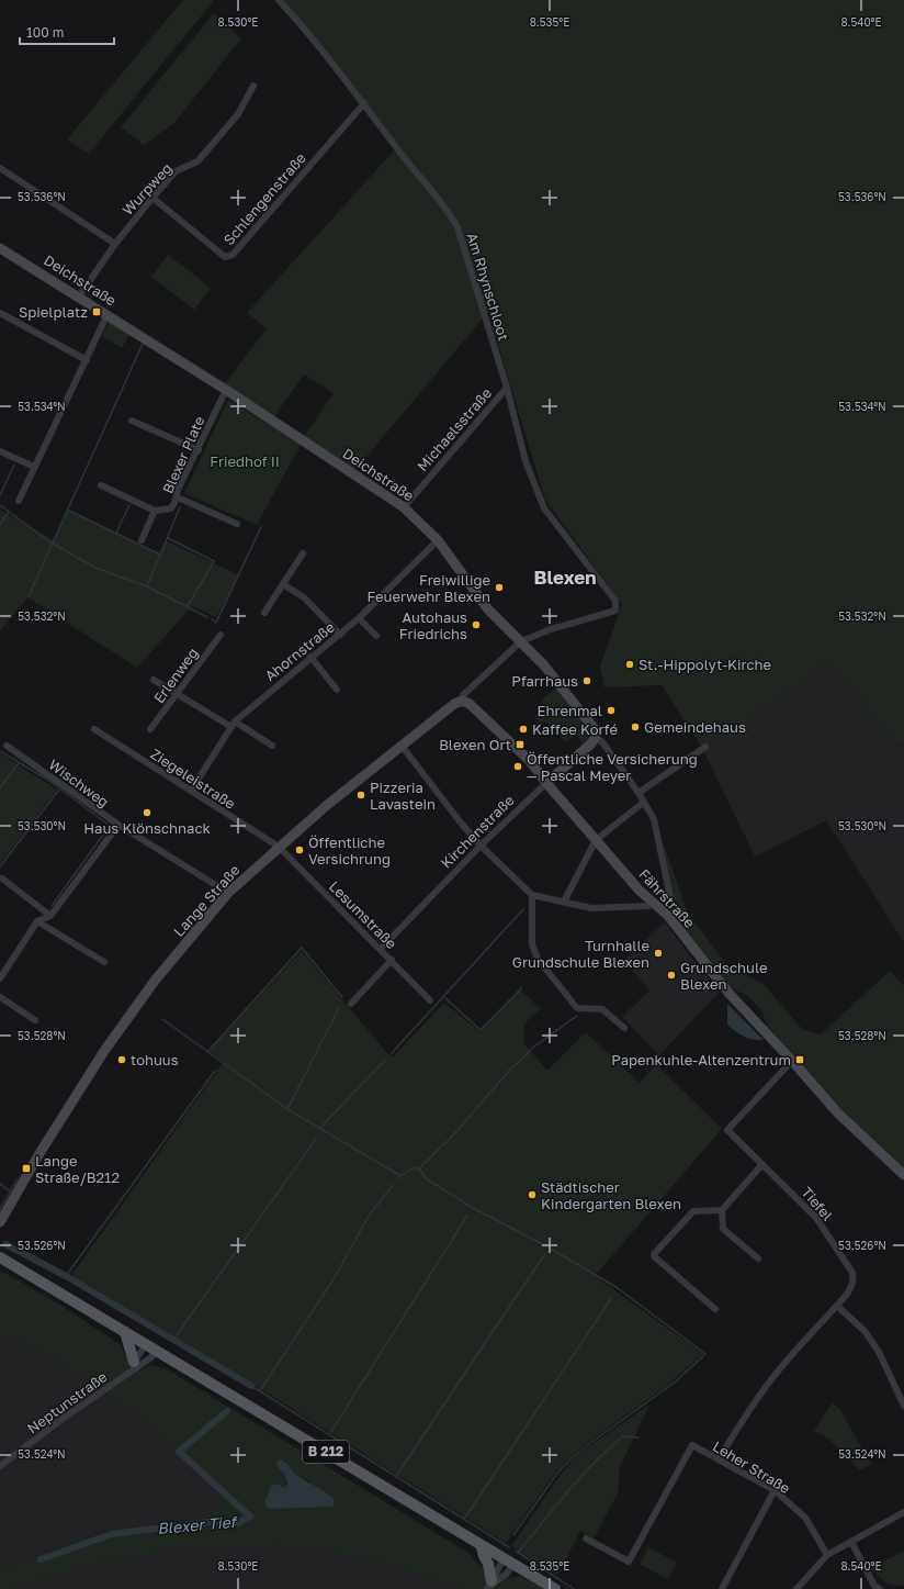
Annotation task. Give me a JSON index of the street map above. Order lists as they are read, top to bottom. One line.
{"streets":{"main road":["B 212"],"street":["Wurpweg","Schlengenstraße","Deichstraße","Am Rhynschloot","Michaelsstraße","Blexer Plate","Ahornstraße","Erlenweg","Ziegeleistraße","Wischweg","Kirchenstraße","Fährstraße","Lange Straße","Lesumstraße","Tiefel","Neptunstraße","Leher Straße"]},"crossings":[["Wurpweg","Schlengenstraße"],["Wurpweg","Deichstraße"],["Schlengenstraße","Am Rhynschloot"],["Deichstraße","Am Rhynschloot"],["Deichstraße","Michaelsstraße"],["Deichstraße","Blexer Plate"],["Deichstraße","Ahornstraße"],["Deichstraße","Kirchenstraße"],["Deichstraße","Lange Straße"],["Am Rhynschloot","Michaelsstraße"],["Am Rhynschloot","Lange Straße"],["Ahornstraße","Ziegeleistraße"],["Ziegeleistraße","Lange Straße"],["Ziegeleistraße","Lesumstraße"],["Wischweg","Lange Straße"],["Kirchenstraße","Fährstraße"],["Kirchenstraße","Lesumstraße"],["Fährstraße","Lange Straße"],["Fährstraße","Tiefel"],["Lange Straße","Lesumstraße"],["Tiefel","Leher Straße"],["Neptunstraße","B 212"]],"districts":["Blexen"],"water":["Blexer Tief"],"parks":["Friedhof II"],"places":{"transit":["Spielplatz","Blexen Ort","Papenkuhle-Altenzentrum","Lange Straße/B212"],"other":["Freiwillige Feuerwehr Blexen","Autohaus Friedrichs","St.-Hippolyt-Kirche","Pfarrhaus","Ehrenmal","Gemeindehaus","Kaffee Korfé","Öffentliche Versicherung — Pascal Meyer","Pizzeria Lavastein","Haus Klönschnack","Öffentliche Versichrung","Turnhalle Grundschule Blexen","Grundschule Blexen","tohuus","Städtischer Kindergarten Blexen"]},"scale_bar":"100 m","coordinates":["8.530°E","8.535°E","8.540°E","53.536°N","53.534°N","53.532°N","53.530°N","53.528°N","53.526°N","53.524°N"]}
